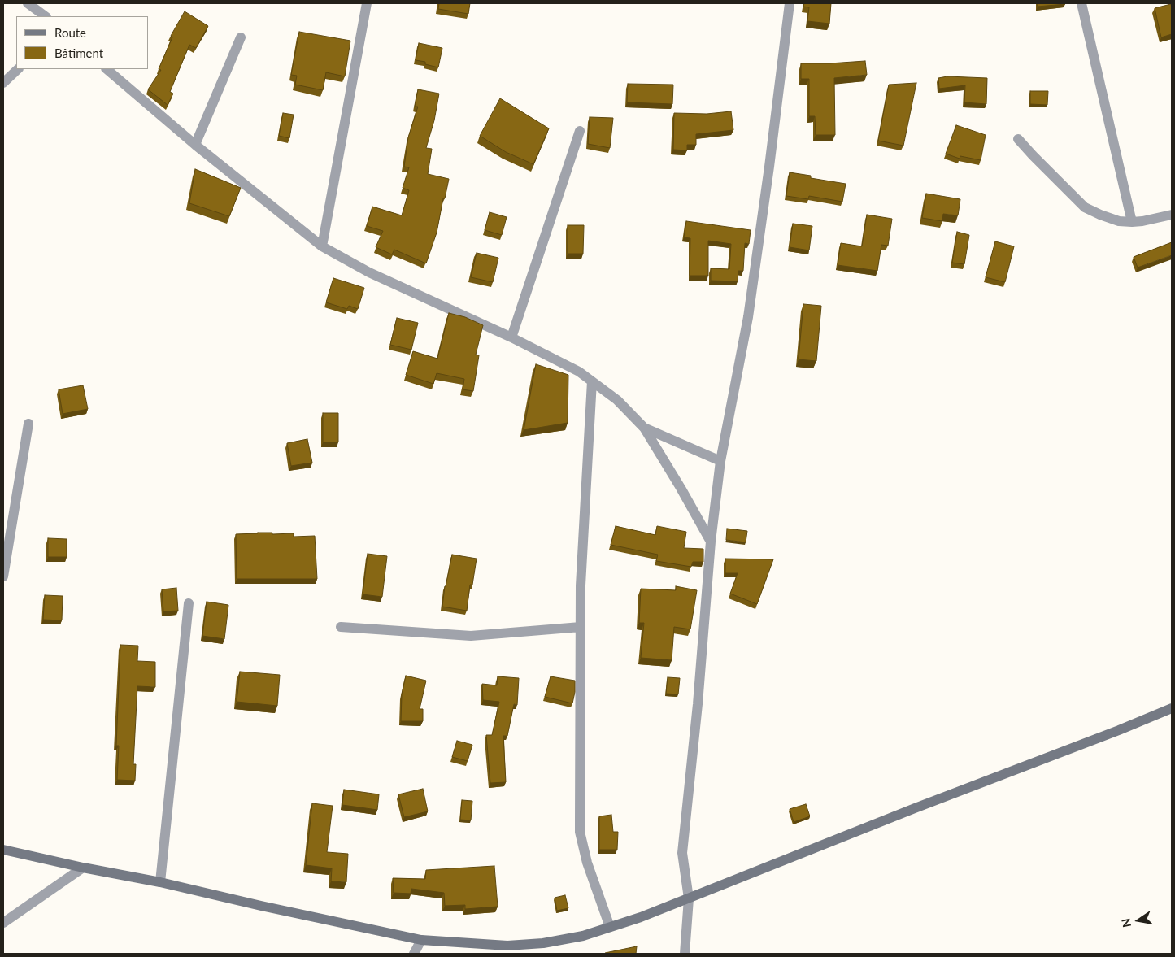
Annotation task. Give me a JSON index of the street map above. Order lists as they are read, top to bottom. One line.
{"legend":["Route","Bâtiment"],"north":"left"}
